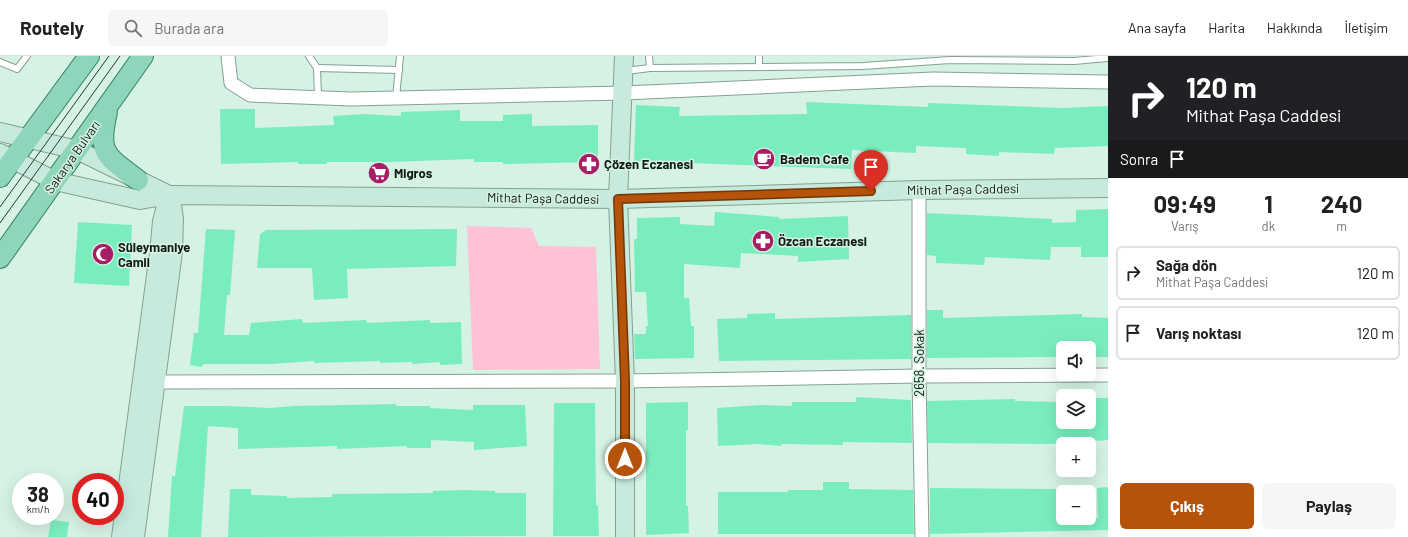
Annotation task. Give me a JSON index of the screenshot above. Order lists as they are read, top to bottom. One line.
{"streets":{"main road":["Sakarya Bulvarı"],"street":["Mithat Paşa Caddesi","2658. Sokak"]},"crossings":[["Mithat Paşa Caddesi","2658. Sokak"]],"places":{"cafe":["Badem Cafe"],"pharmacy":["Çözen Eczanesi","Özcan Eczanesi"],"supermarket":["Migros"],"mosque":["Süleymaniye Camii"]},"page":{"header":"Routely","search":"Burada ara","nav":["Ana sayfa","Harita","Hakkında","İletişim"],"turn":["120 m","Mithat Paşa Caddesi"],"then":"Sonra","eta":["09:49","Varış","1","dk","240","m"],"list":[{"name":"Sağa dön","note":"Mithat Paşa Caddesi","value":"120 m"},{"name":"Varış noktası","value":"120 m"}],"map_buttons":["+","−"],"speed":"38 km/h","limit":"40","buttons":["Çıkış","Paylaş"]}}
